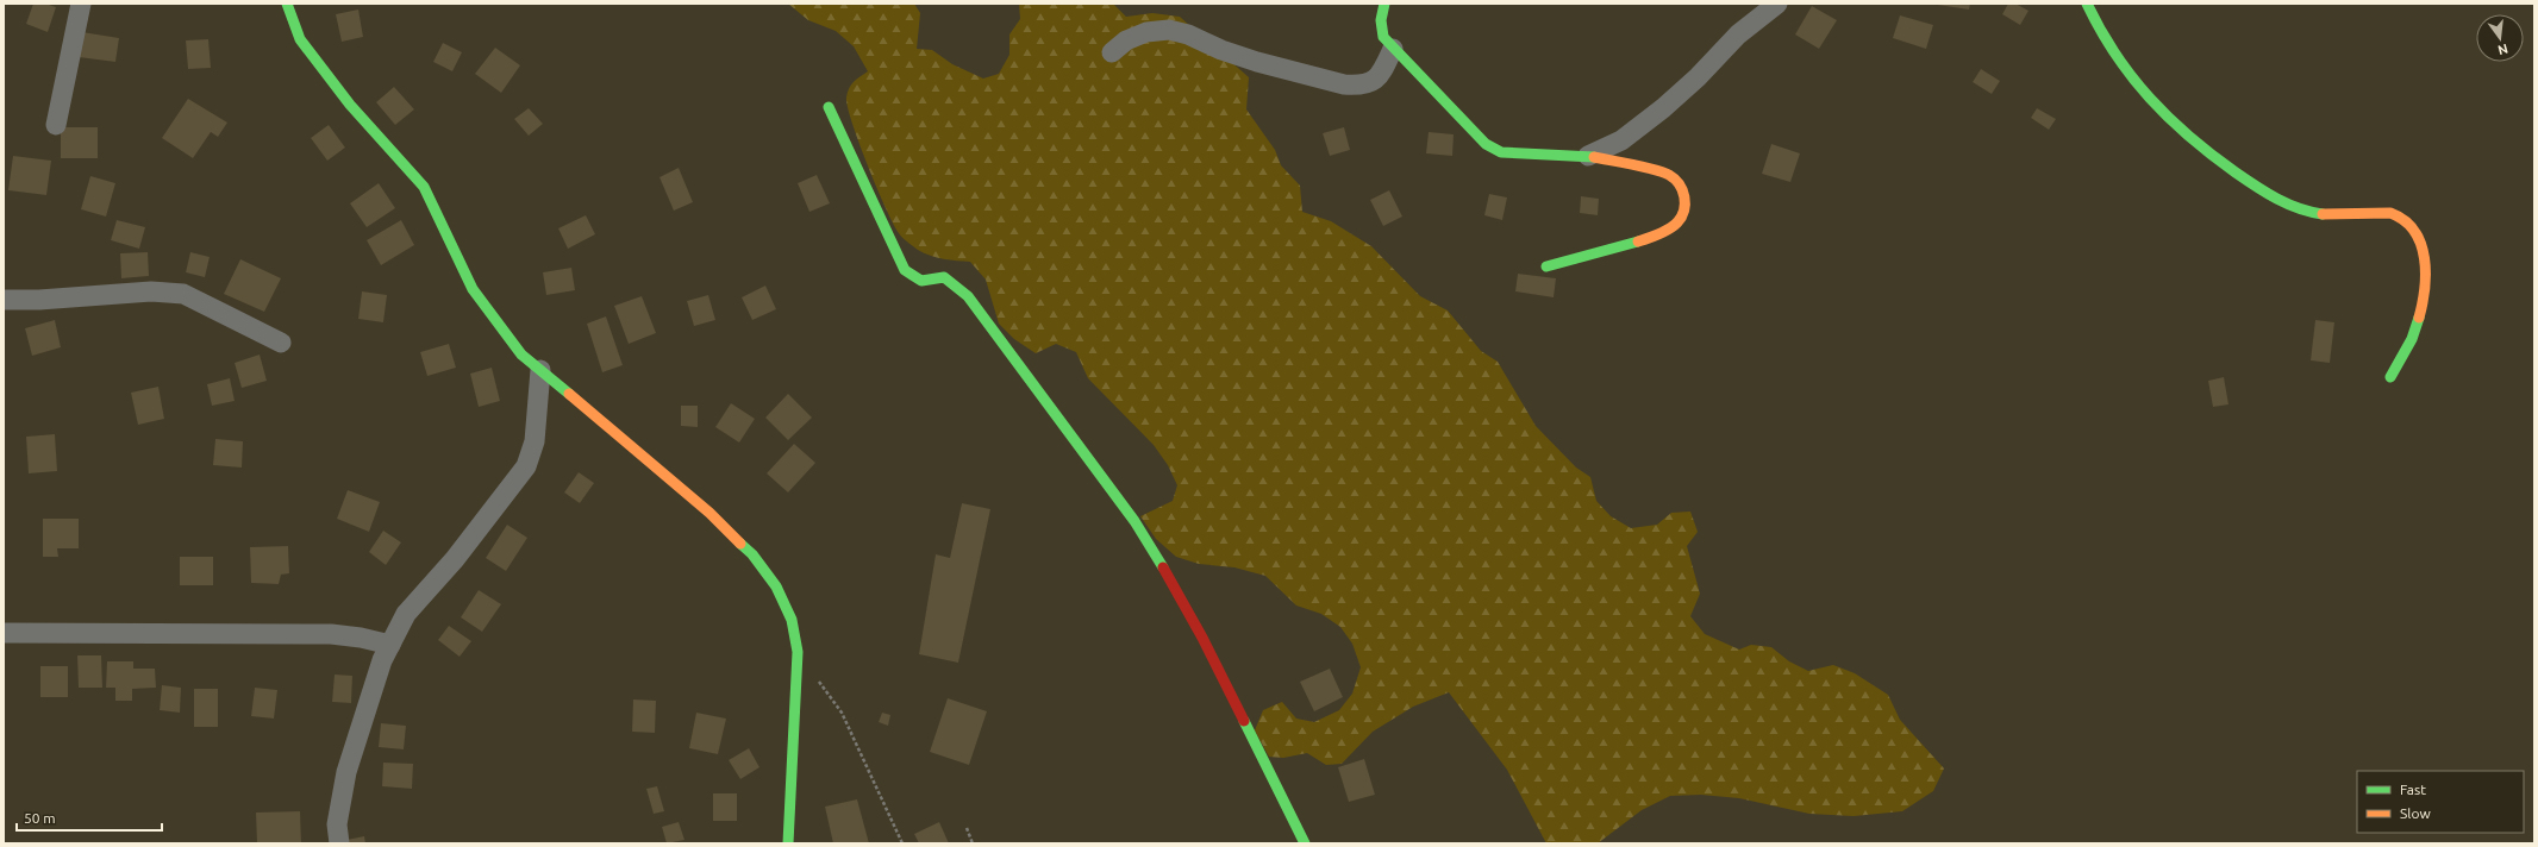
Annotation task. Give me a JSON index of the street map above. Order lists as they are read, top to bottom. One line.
{"legend":["Fast","Slow"],"scale_bar":"50 m","north":"bottom"}
